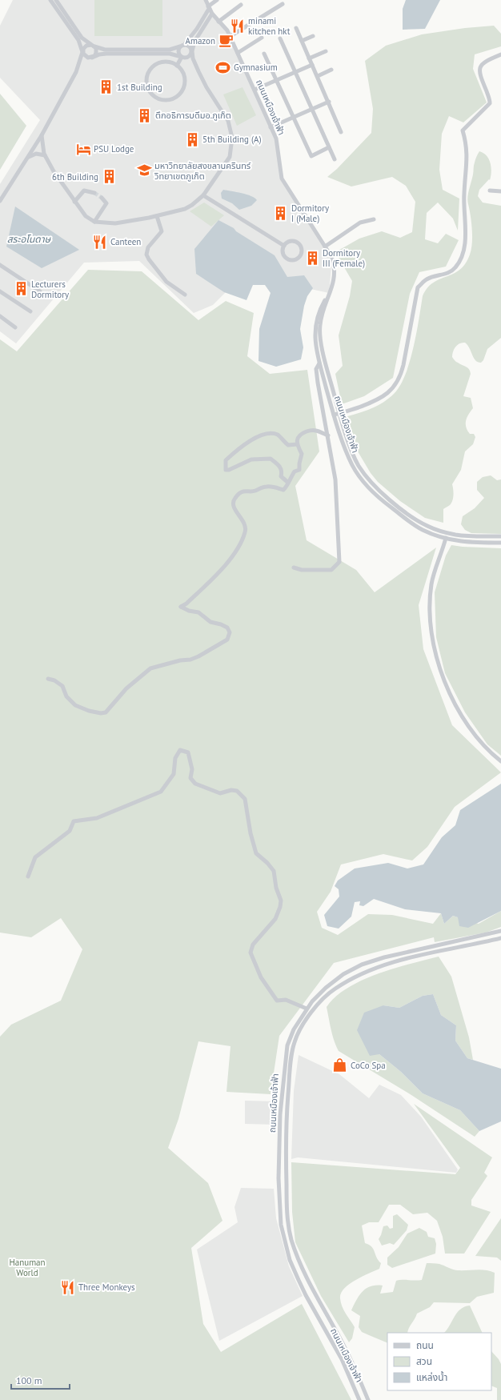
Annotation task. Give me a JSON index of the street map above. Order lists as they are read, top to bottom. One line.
{"streets":{"street":["ถนนเหมืองเจ้าฟ้า"]},"water":["สระอโนดาษ"],"parks":["Hanuman World"],"places":{"restaurant":["minami kitchen hkt","Canteen","Three Monkeys"],"cafe":["Amazon"],"sports":["Gymnasium"],"building":["1st Building","ตึกอธิการบดีมอ.ภูเก็ต","5th Building (A)","6th Building","Dormitory I (Male)","Dormitory III (Female)","Lecturers Dormitory"],"hotel":["PSU Lodge"],"school or university":["มหาวิทยาลัยสงขลานครินทร์ วิทยาเขตภูเก็ต"],"shop":["CoCo Spa"]},"legend":["ถนน","สวน","แหล่งน้ำ"],"scale_bar":"100 m"}
